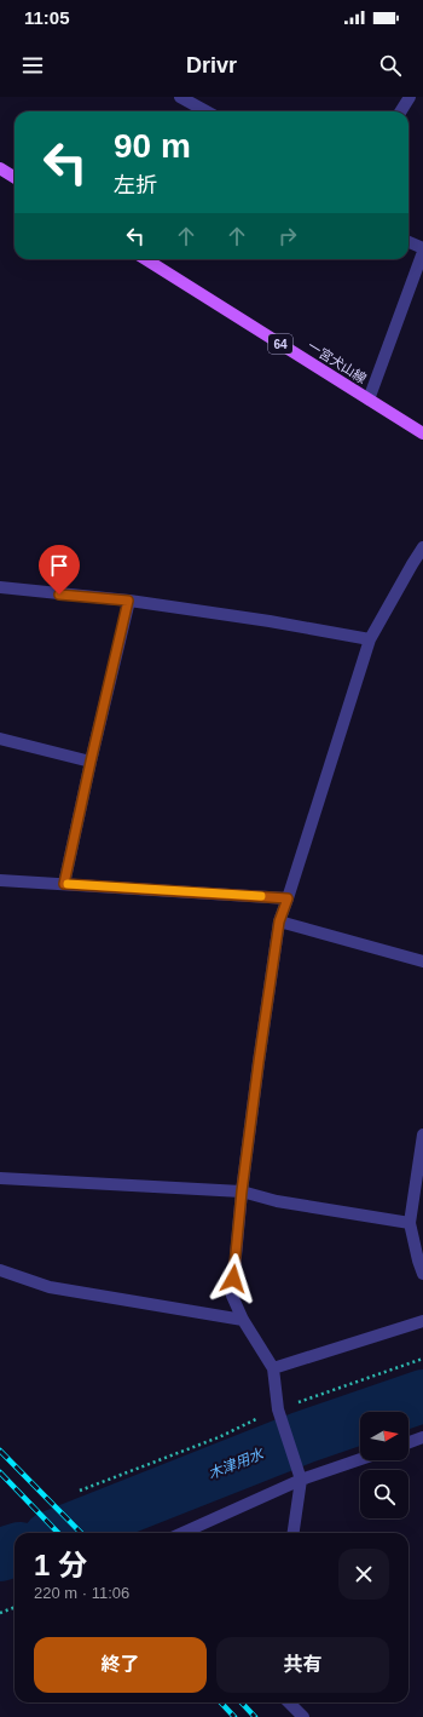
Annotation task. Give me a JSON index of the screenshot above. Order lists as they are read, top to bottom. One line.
{"streets":{"main road":["64","一宮犬山線"]},"water":["木津用水"],"north":"right","page":{"status":"11:05","header":"Drivr","turn":["90 m","左折"],"heading":["1 分","220 m · 11:06"],"buttons":["終了","共有"]}}
